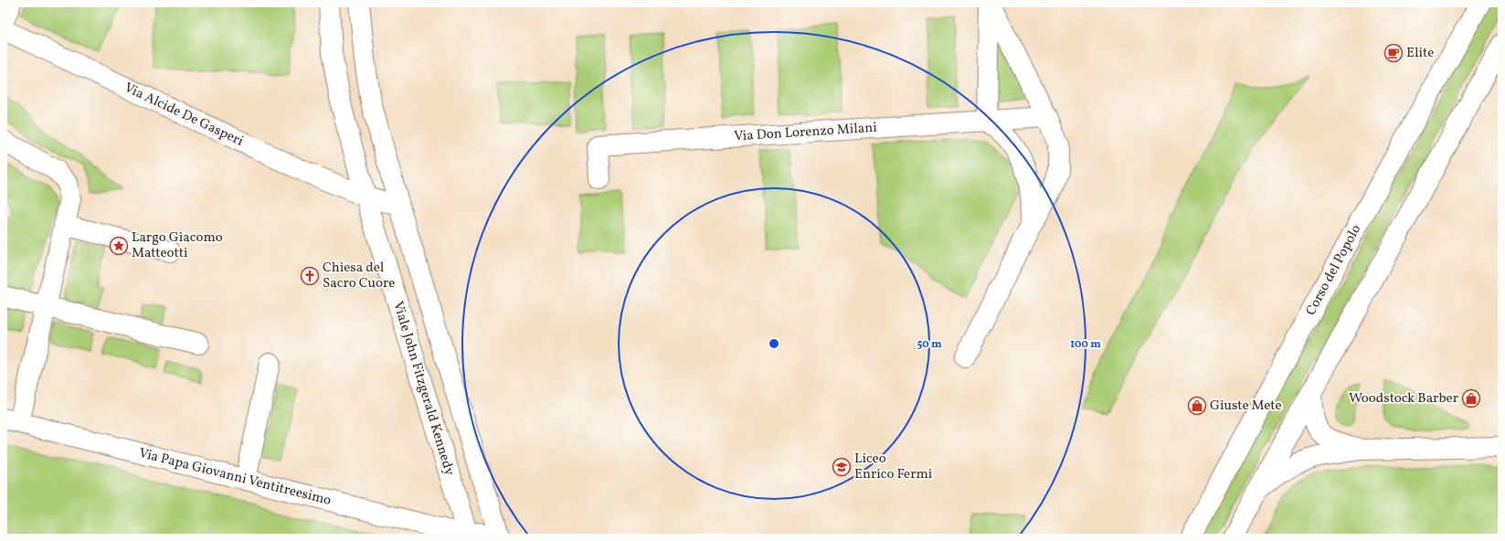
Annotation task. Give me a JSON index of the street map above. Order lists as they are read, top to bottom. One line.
{"streets":{"street":["Via Alcide De Gasperi","Via Don Lorenzo Milani","Corso del Popolo","Viale John Fitzgerald Kennedy","Via Papa Giovanni Ventitreesimo"]},"crossings":[["Via Alcide De Gasperi","Viale John Fitzgerald Kennedy"],["Viale John Fitzgerald Kennedy","Via Papa Giovanni Ventitreesimo"]],"places":{"cafe":["Elite"],"place":["Largo Giacomo Matteotti"],"church":["Chiesa del Sacro Cuore"],"shop":["Woodstock Barber","Giuste Mete"],"school or university":["Liceo Enrico Fermi"]},"rings":["50 m","100 m"]}
